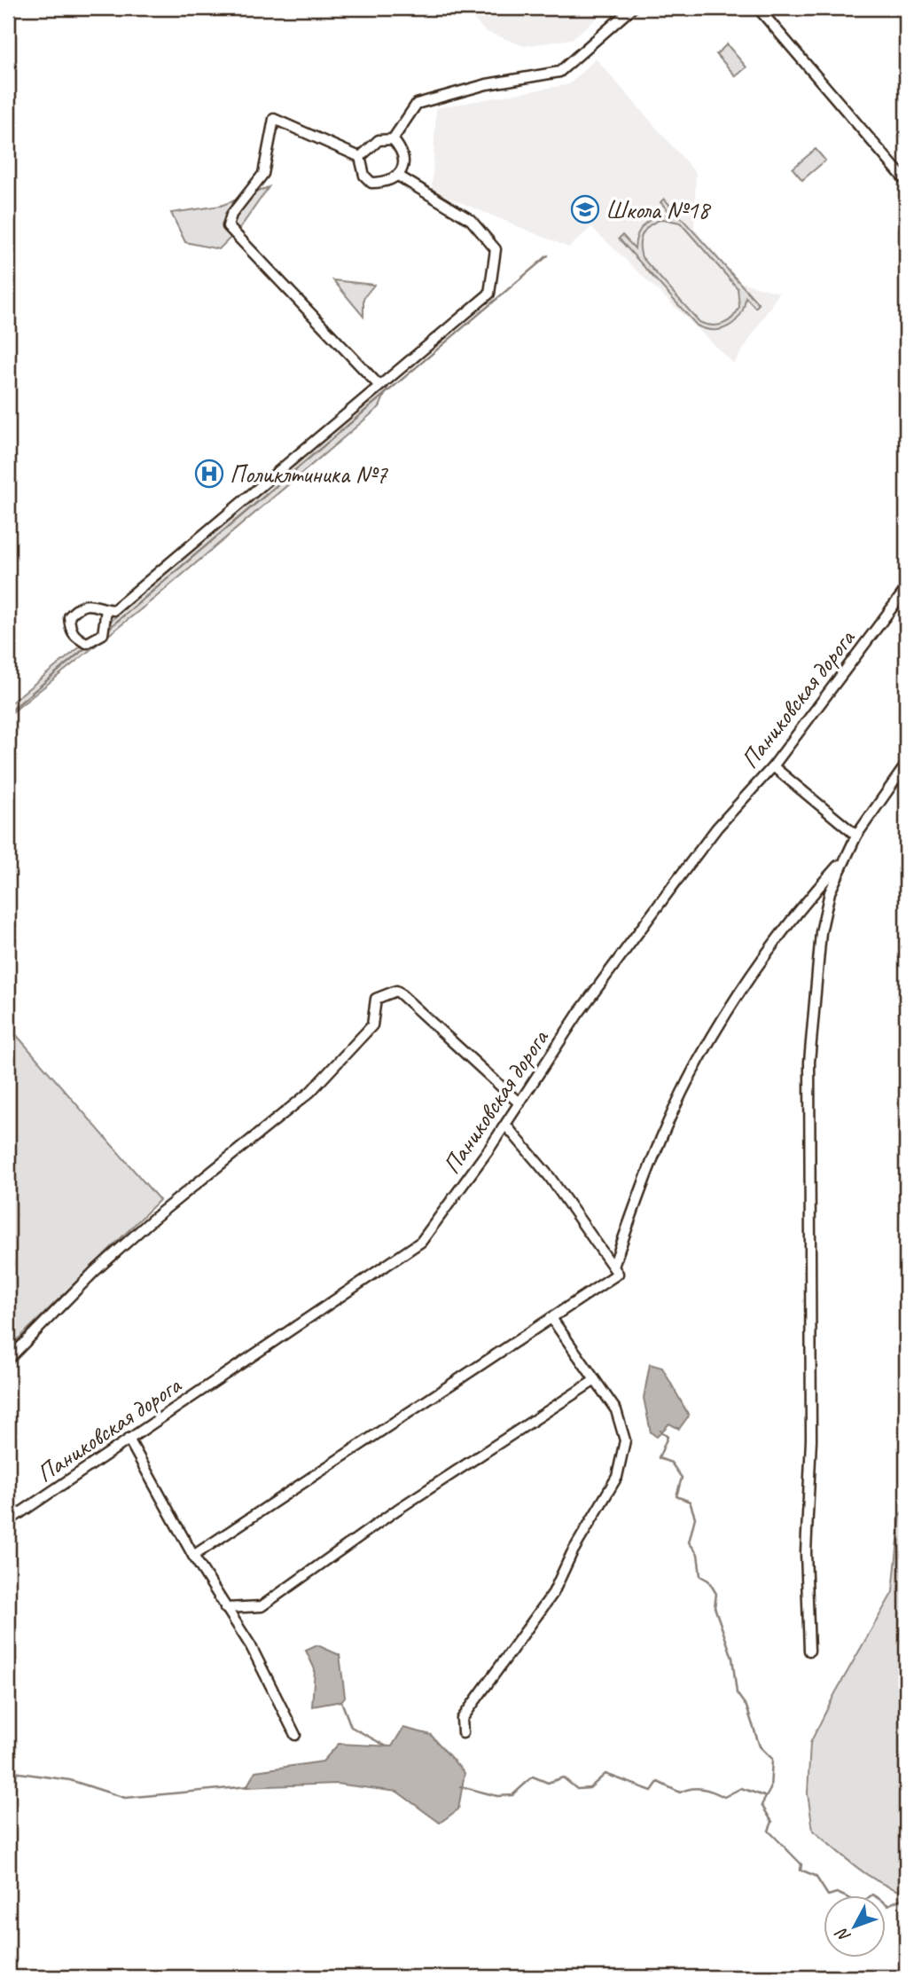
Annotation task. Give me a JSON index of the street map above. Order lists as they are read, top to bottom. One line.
{"streets":{"street":["Паниковская дорога"]},"places":{"school or university":["Школа №18"],"hospital":["Поликлтиника №7"]},"north":"bottom left"}
